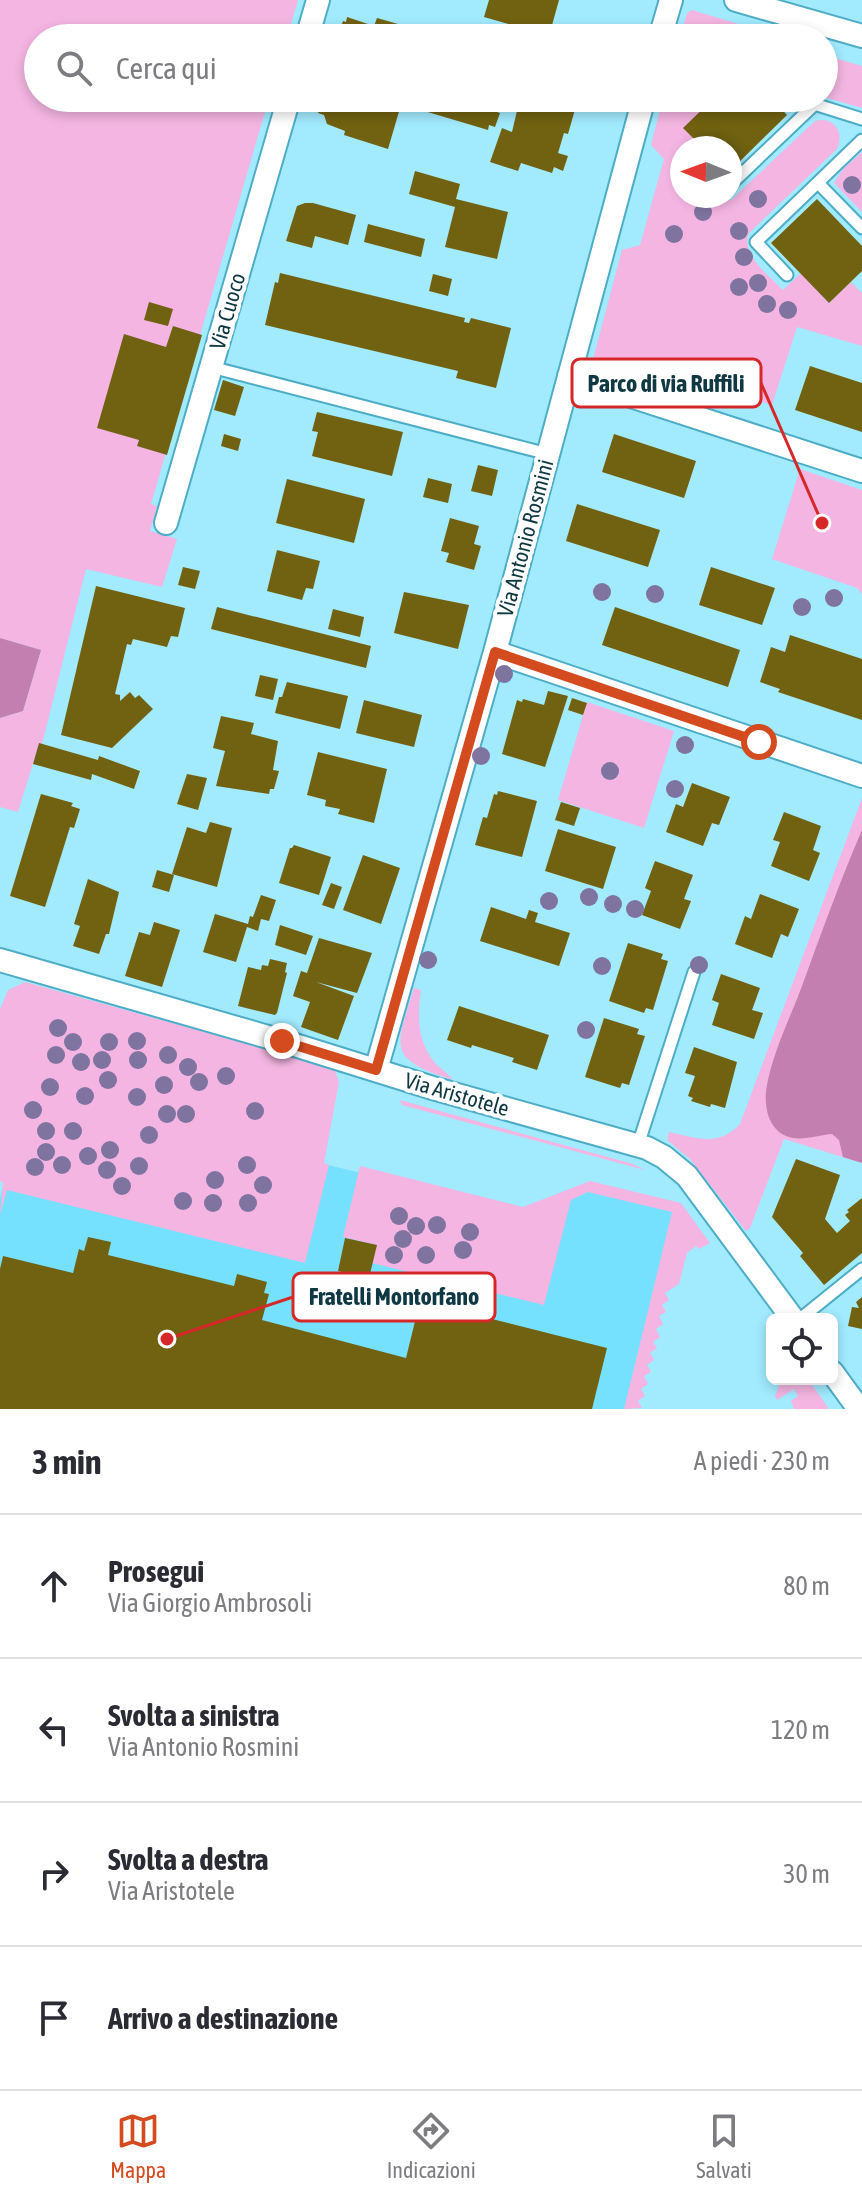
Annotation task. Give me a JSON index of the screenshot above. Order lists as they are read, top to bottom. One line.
{"streets":{"street":["Via Cuoco","Via Antonio Rosmini","Via Aristotele"]},"crossings":[["Via Antonio Rosmini","Via Aristotele"]],"places":["Parco di via Ruffili","Fratelli Montorfano"],"north":"left","page":{"search":"Cerca qui","heading":["3 min","A piedi · 230 m"],"list":[["Prosegui","Via Giorgio Ambrosoli","80 m"],["Svolta a sinistra","Via Antonio Rosmini","120 m"],["Svolta a destra","Via Aristotele","30 m"],"Arrivo a destinazione"],"nav":["Mappa","Indicazioni","Salvati"]}}
